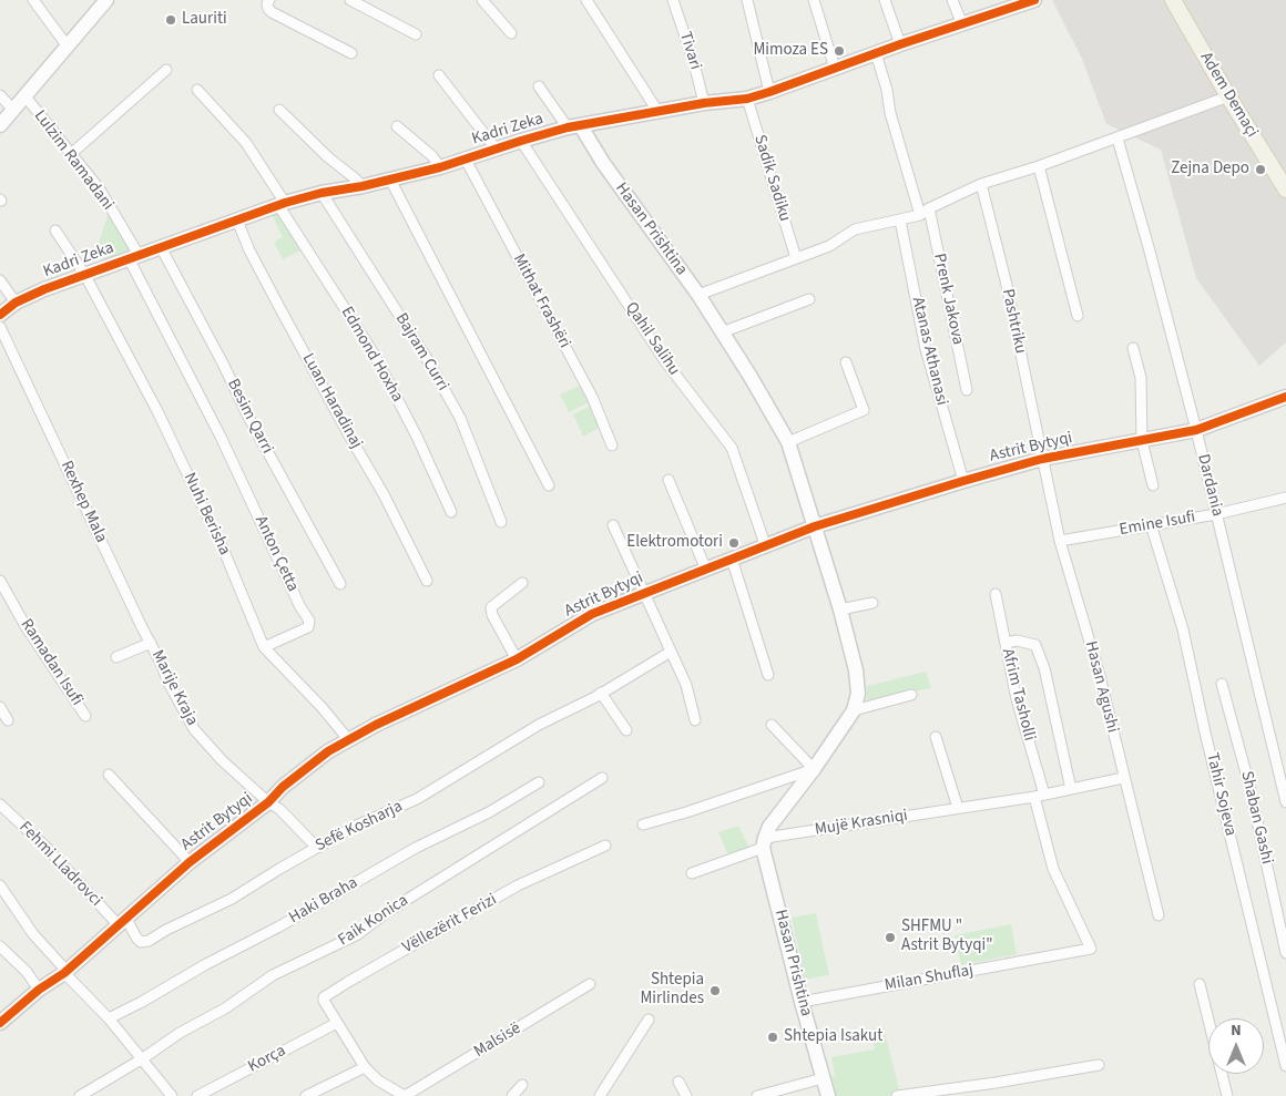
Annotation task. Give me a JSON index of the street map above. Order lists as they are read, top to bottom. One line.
{"streets":{"main road":["Adem Demaçi"],"street":["Tivari","Kadri Zeka","Lulzim Ramadani","Sadik Sadiku","Hasan Prishtina","Prenk Jakova","Mithat Frashëri","Pashtriku","Qahil Salihu","Atanas Athanasi","Bajram Curri","Edmond Hoxha","Luan Haradinaj","Besim Qarri","Astrit Bytyqi","Dardania","Rexhep Mala","Nuhi Berisha","Emine Isufi","Anton Çetta","Ramadan Isufi","Hasan Agushi","Marije Kraja","Afrim Tasholli","Tahir Sojeva","Shaban Gashi","Mujë Krasniqi","Sefë Kosharja","Fehmi Lladrovci","Haki Braha","Faik Konica","Vëllezërit Ferizi","Milan Shuflaj","Malsisë","Korça"]},"crossings":[["Tivari","Kadri Zeka"],["Kadri Zeka","Lulzim Ramadani"],["Kadri Zeka","Sadik Sadiku"],["Kadri Zeka","Hasan Prishtina"],["Kadri Zeka","Mithat Frashëri"],["Kadri Zeka","Qahil Salihu"],["Kadri Zeka","Bajram Curri"],["Kadri Zeka","Edmond Hoxha"],["Kadri Zeka","Luan Haradinaj"],["Kadri Zeka","Besim Qarri"],["Kadri Zeka","Nuhi Berisha"],["Lulzim Ramadani","Anton Çetta"],["Hasan Prishtina","Astrit Bytyqi"],["Hasan Prishtina","Mujë Krasniqi"],["Hasan Prishtina","Milan Shuflaj"],["Pashtriku","Astrit Bytyqi"],["Pashtriku","Hasan Agushi"],["Qahil Salihu","Astrit Bytyqi"],["Atanas Athanasi","Astrit Bytyqi"],["Astrit Bytyqi","Dardania"],["Astrit Bytyqi","Nuhi Berisha"],["Astrit Bytyqi","Hasan Agushi"],["Astrit Bytyqi","Marije Kraja"],["Astrit Bytyqi","Sefë Kosharja"],["Astrit Bytyqi","Fehmi Lladrovci"],["Dardania","Emine Isufi"],["Rexhep Mala","Marije Kraja"],["Nuhi Berisha","Anton Çetta"],["Emine Isufi","Hasan Agushi"],["Emine Isufi","Tahir Sojeva"],["Hasan Agushi","Mujë Krasniqi"],["Marije Kraja","Sefë Kosharja"],["Afrim Tasholli","Mujë Krasniqi"],["Mujë Krasniqi","Milan Shuflaj"],["Sefë Kosharja","Fehmi Lladrovci"],["Vëllezërit Ferizi","Korça"]],"places":["Lauriti","Mimoza ES","Zejna Depo","Elektromotori","SHFMU \" Astrit Bytyqi\"","Shtepia Mirlindes","Shtepia Isakut"],"north":"top"}
